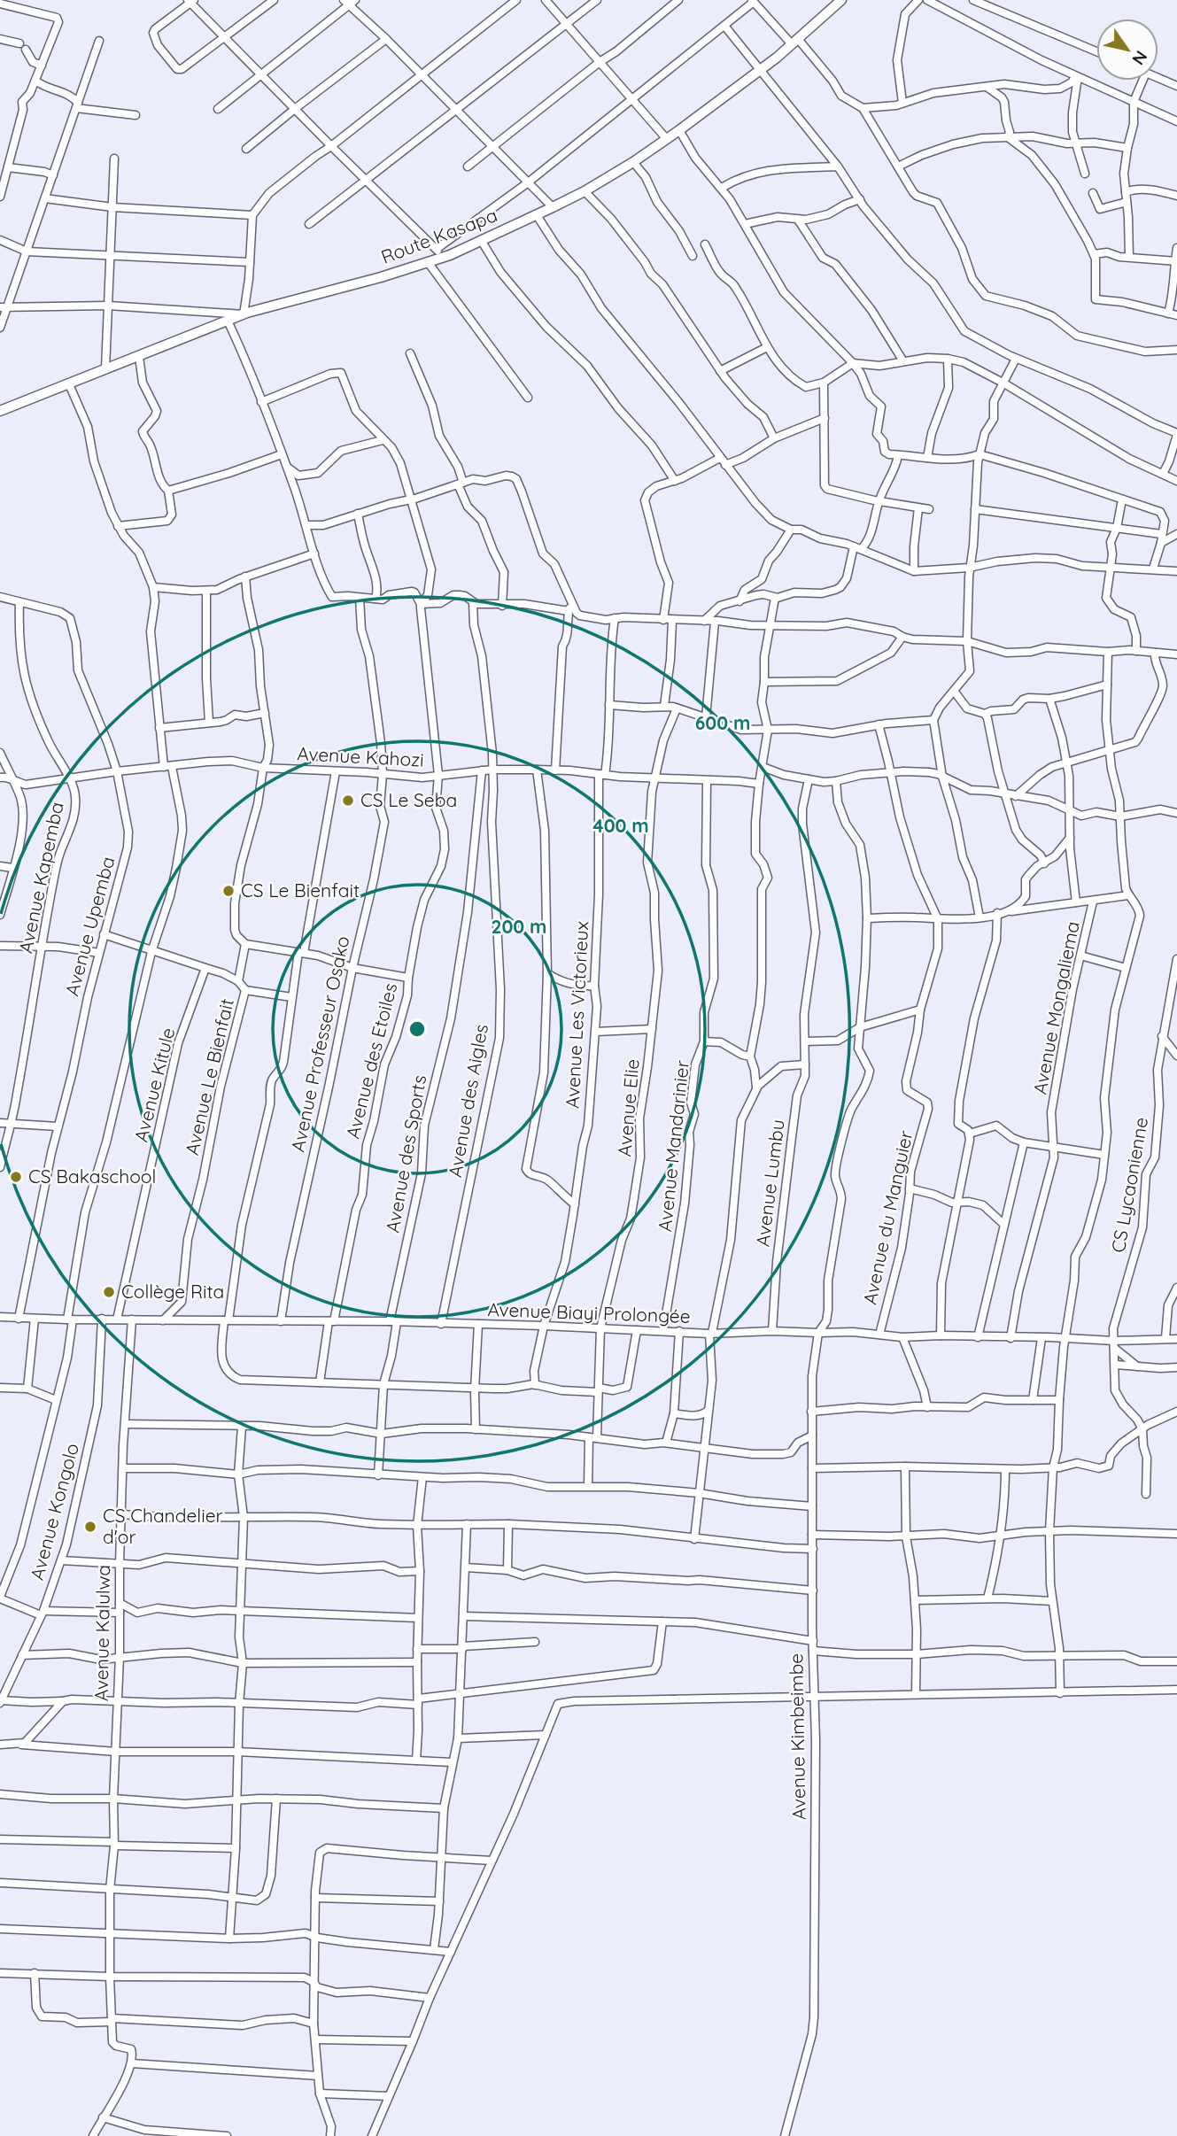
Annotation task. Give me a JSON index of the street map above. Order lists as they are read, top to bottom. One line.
{"streets":{"main road":["Route Kasapa"],"street":["Avenue Kahozi","Avenue Kapemba","Avenue Upemba","Avenue Mongaliema","Avenue Les Victorieux","Avenue Professeur Osako","Avenue des Etoiles","Avenue Le Bienfait","Avenue Kitule","Avenue des Aigles","Avenue Elie","Avenue Mandarinier","Avenue des Sports","Avenue Lumbu","CS Lycaonienne","Avenue du Manguier","Avenue Biayi Prolongée","Avenue Kongolo","Avenue Kalulwa","Avenue Kimbeimbe"]},"crossings":[["Avenue Kahozi","Avenue Kapemba"],["Avenue Kahozi","Avenue Upemba"],["Avenue Kahozi","Avenue Les Victorieux"],["Avenue Kahozi","Avenue Professeur Osako"],["Avenue Kahozi","Avenue des Etoiles"],["Avenue Kahozi","Avenue des Aigles"],["Avenue Kahozi","Avenue Elie"],["Avenue Kahozi","Avenue Mandarinier"],["Avenue Kahozi","Avenue des Sports"],["Avenue Kapemba","Avenue Upemba"],["Avenue Upemba","Avenue Biayi Prolongée"],["Avenue Mongaliema","Avenue Biayi Prolongée"],["Avenue Les Victorieux","Avenue Biayi Prolongée"],["Avenue Professeur Osako","Avenue Biayi Prolongée"],["Avenue des Etoiles","Avenue Biayi Prolongée"],["Avenue Le Bienfait","Avenue Biayi Prolongée"],["Avenue Kitule","Avenue Biayi Prolongée"],["Avenue des Aigles","Avenue Biayi Prolongée"],["Avenue Elie","Avenue Biayi Prolongée"],["Avenue Mandarinier","Avenue Biayi Prolongée"],["Avenue des Sports","Avenue Biayi Prolongée"],["Avenue Lumbu","Avenue Biayi Prolongée"],["CS Lycaonienne","Avenue Biayi Prolongée"],["Avenue du Manguier","Avenue Biayi Prolongée"],["Avenue Biayi Prolongée","Avenue Kongolo"],["Avenue Biayi Prolongée","Avenue Kalulwa"],["Avenue Biayi Prolongée","Avenue Kimbeimbe"]],"places":["CS Le Seba","CS Le Bienfait","CS Bakaschool","Collège Rita","CS Chandelier d'or"],"north":"bottom right","rings":["600 m","400 m","200 m"]}
